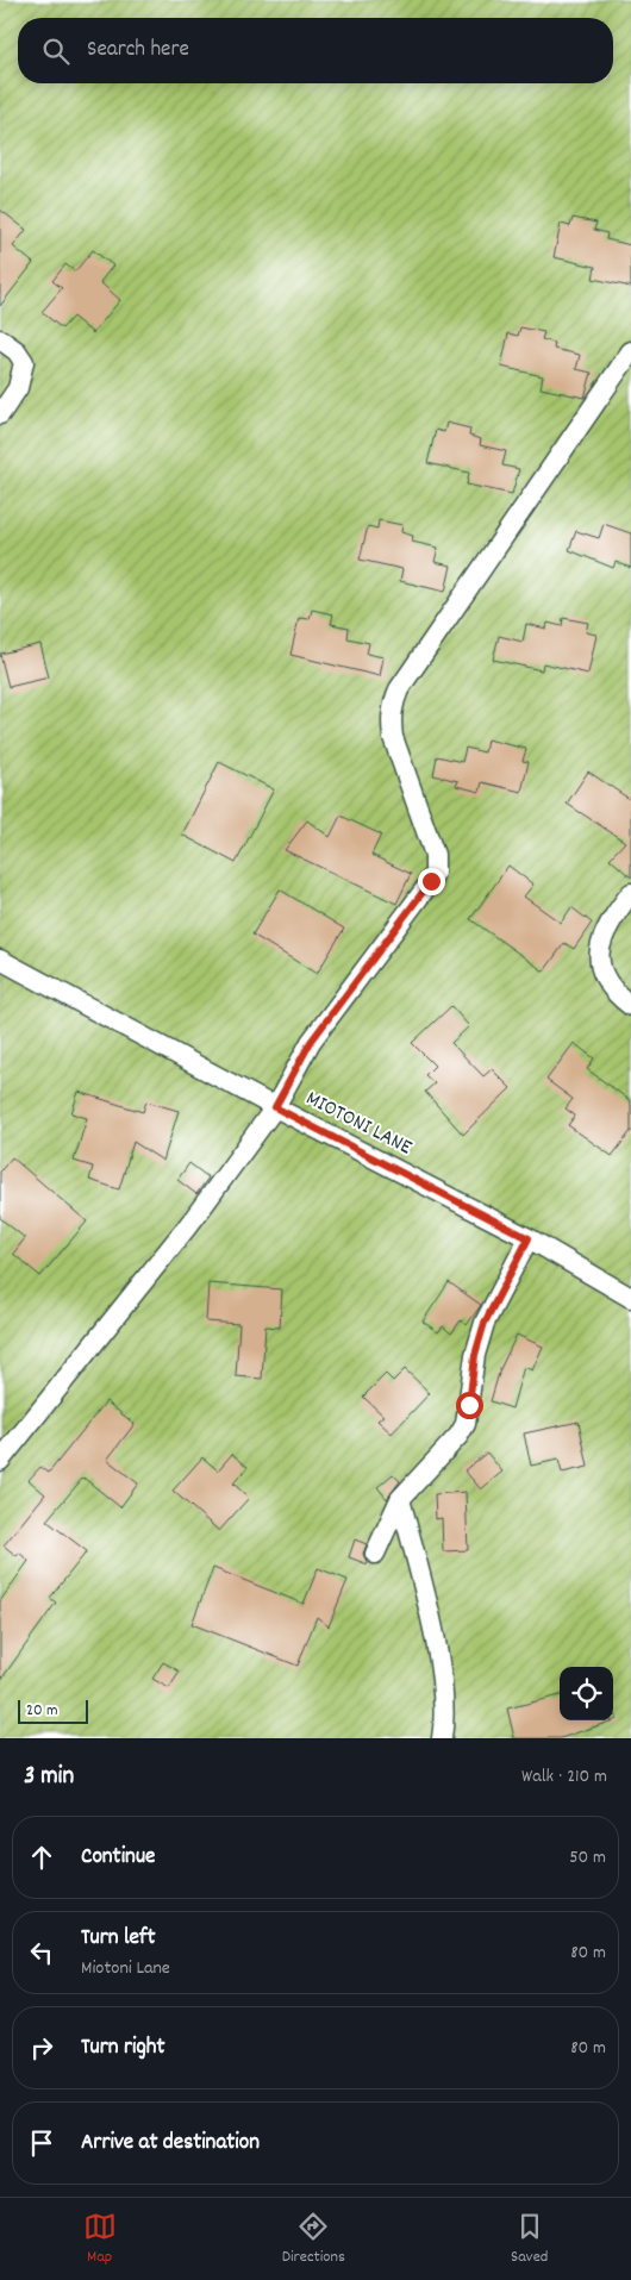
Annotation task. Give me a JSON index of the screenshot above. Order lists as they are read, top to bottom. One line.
{"streets":{"street":["MIOTONI LANE"]},"scale_bar":"20 m","page":{"search":"Search here","scale":"20 m","heading":["3 min","Walk · 210 m"],"list":[["Continue","50 m"],["Turn left","Miotoni Lane","80 m"],["Turn right","80 m"],"Arrive at destination"],"nav":["Map","Directions","Saved"]}}
